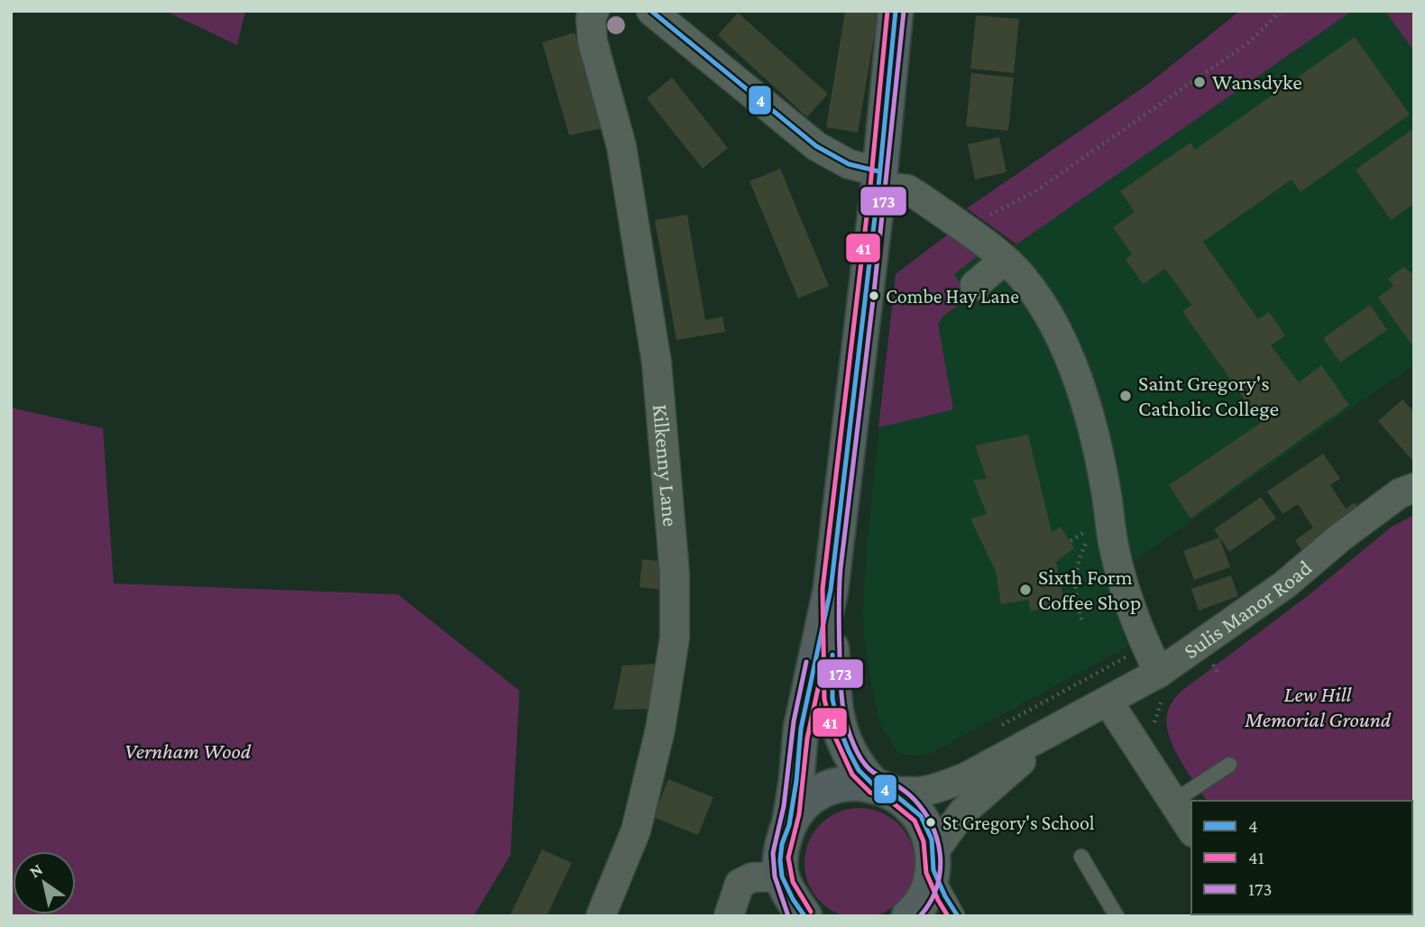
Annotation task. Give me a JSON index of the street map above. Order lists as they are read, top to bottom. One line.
{"streets":{"street":["Kilkenny Lane","Sulis Manor Road"]},"parks":["Lew Hill Memorial Ground","Vernham Wood"],"places":["Wansdyke","Combe Hay Lane","Saint Gregory's Catholic College","Sixth Form Coffee Shop","St Gregory's School"],"lines":["transit line 4","transit line 41","transit line 173"],"legend":["4","41","173"],"north":"top left"}
